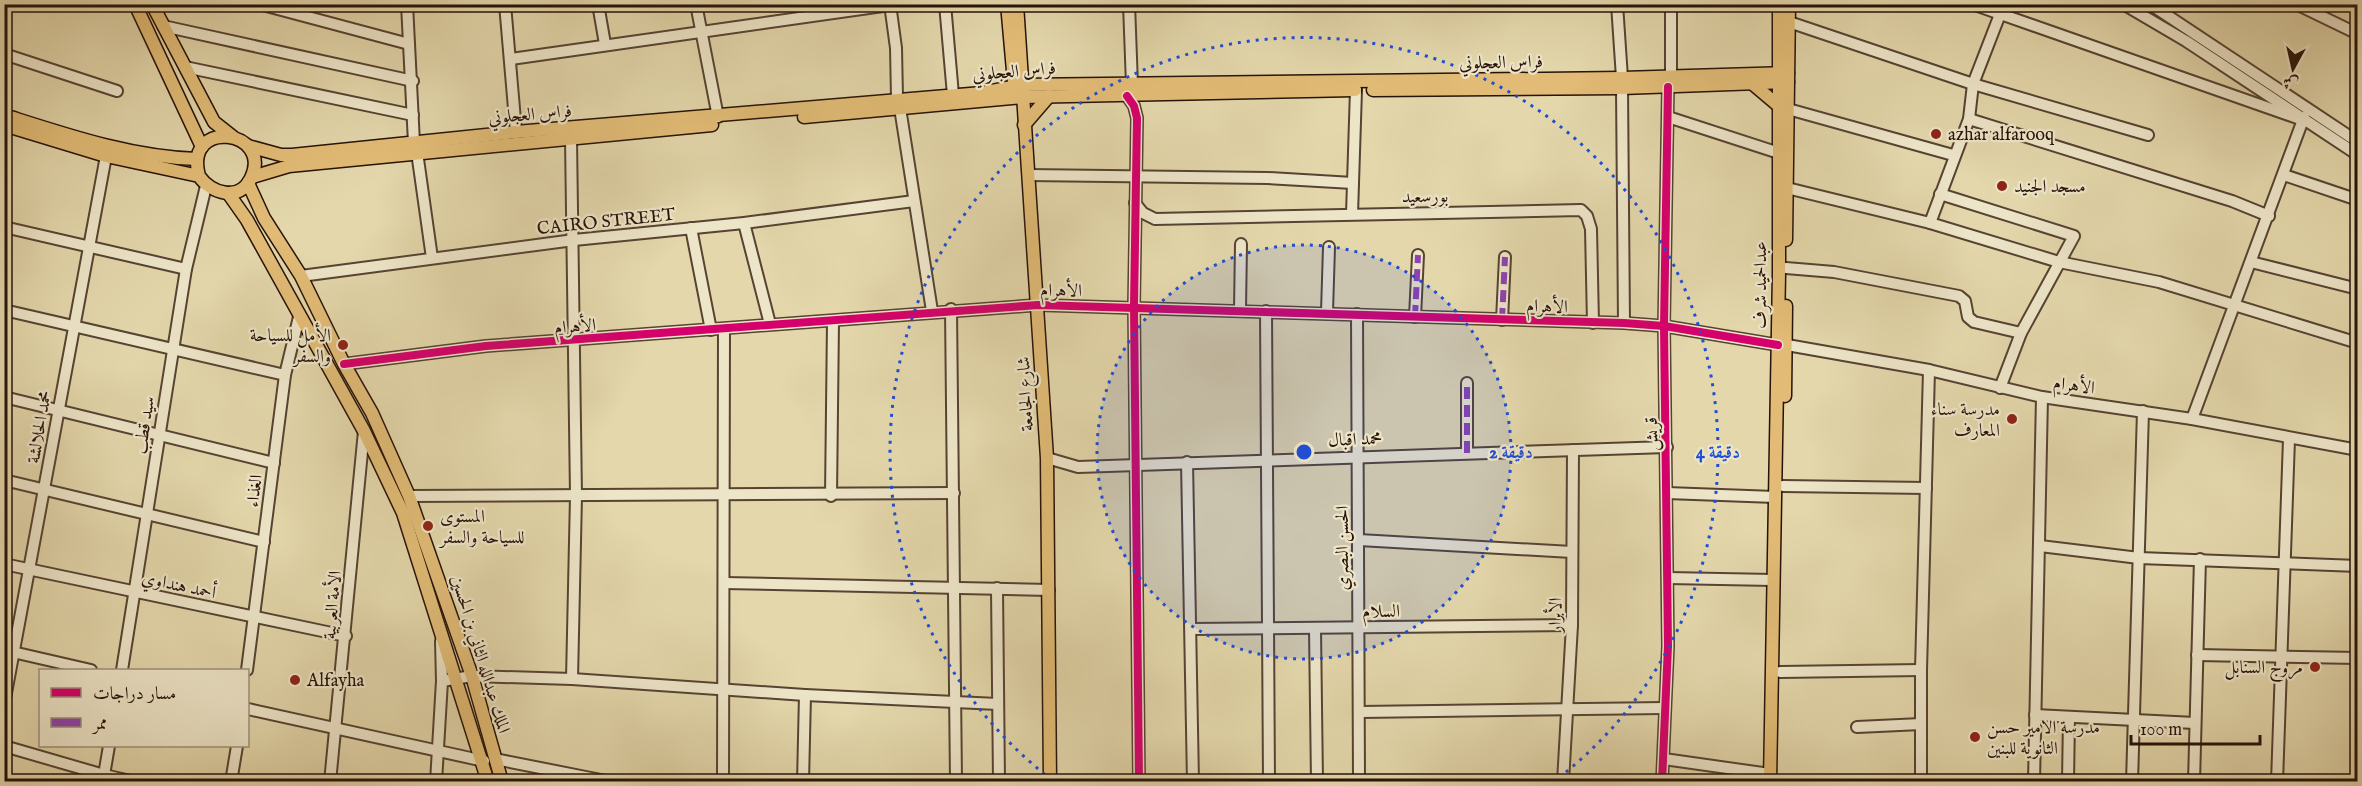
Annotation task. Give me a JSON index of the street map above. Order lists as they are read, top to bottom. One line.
{"streets":{"main road":["فراس العجلوني","عبدالحميد شرف","شارع الجامعة","الملك عبدالله الثاني بن الحسين"],"street":["بورسعيد","CAIRO STREET","الأهرام","سيد قطب","محمد الحلالشة","قريش","محمد اقبال","الغذاء","الحسن البصري","أحمد هنداوي","الأمة العربية","السلام","الأبرار"]},"crossings":[["فراس العجلوني","عبدالحميد شرف"],["فراس العجلوني","شارع الجامعة"],["فراس العجلوني","سيد قطب"],["فراس العجلوني","قريش"],["فراس العجلوني","الملك عبدالله الثاني بن الحسين"],["بورسعيد","الأهرام"],["CAIRO STREET","الملك عبدالله الثاني بن الحسين"],["عبدالحميد شرف","الأهرام"],["الأهرام","شارع الجامعة"],["الأهرام","قريش"],["الأهرام","الحسن البصري"],["الأهرام","الملك عبدالله الثاني بن الحسين"],["شارع الجامعة","محمد اقبال"],["سيد قطب","أحمد هنداوي"],["سيد قطب","الملك عبدالله الثاني بن الحسين"],["محمد الحلالشة","أحمد هنداوي"],["قريش","محمد اقبال"],["محمد اقبال","الحسن البصري"],["محمد اقبال","الأبرار"],["الغذاء","أحمد هنداوي"],["الغذاء","الملك عبدالله الثاني بن الحسين"],["الحسن البصري","السلام"],["أحمد هنداوي","الأمة العربية"],["الأمة العربية","الملك عبدالله الثاني بن الحسين"],["السلام","الأبرار"]],"places":["azhar alfarooq","مسجد الجنيد","الأمل للسياحة والسفر","مدرسة سناء المعارف","المستوى للسياحة والسفر","مروج السنابل","Alfayha","مدرسة الامير حسن الثانوية للبنين"],"legend":["مسار دراجات","ممر"],"scale_bar":"100 m","north":"bottom","rings":["2 دقيقة","4 دقيقة"]}
